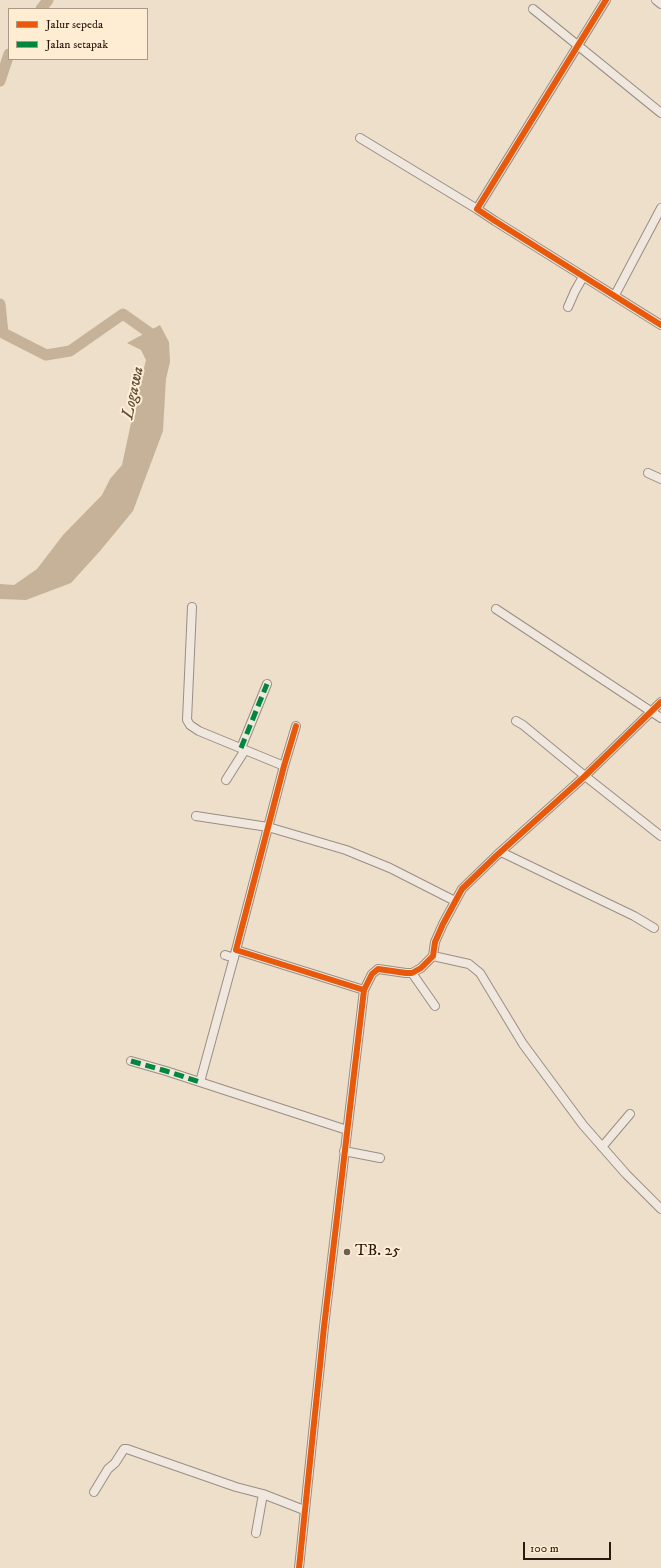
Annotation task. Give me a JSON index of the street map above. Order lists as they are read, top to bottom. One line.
{"water":["Logawa"],"places":["TB. 25"],"legend":["Jalur sepeda","Jalan setapak"],"scale_bar":"100 m"}
